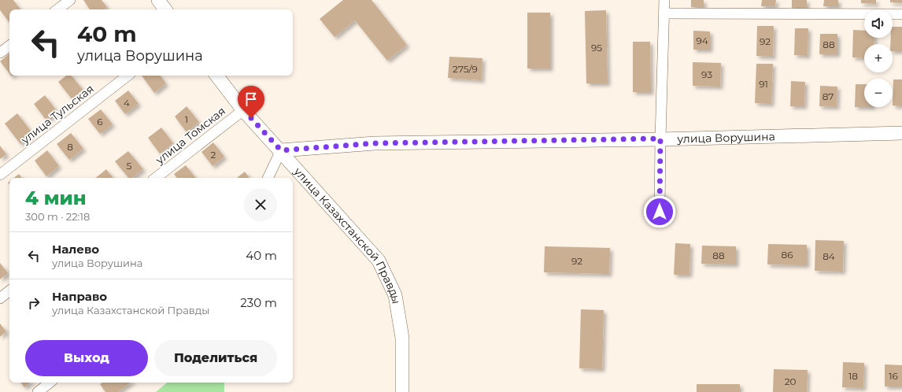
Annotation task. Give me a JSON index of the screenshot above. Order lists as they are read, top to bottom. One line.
{"streets":{"street":["улица Тульская","улица Томская","улица Ворушина","улица Казахстанской Правды"]},"crossings":[["улица Томская","улица Казахстанской Правды"],["улица Ворушина","улица Казахстанской Правды"]],"house_numbers":["94","92","88","95","275/9","93","91","87","4","1","6","8","2","5","86","88","84","92","18","16","20"],"page":{"map_buttons":["+","−"],"turn":["40 m","улица Ворушина"],"heading":["4 мин","300 m · 22:18"],"list":[{"name":"Налево","note":"улица Ворушина","value":"40 m"},{"name":"Направо","note":"улица Казахстанской Правды","value":"230 m"}],"buttons":["Выход","Поделиться"]}}
